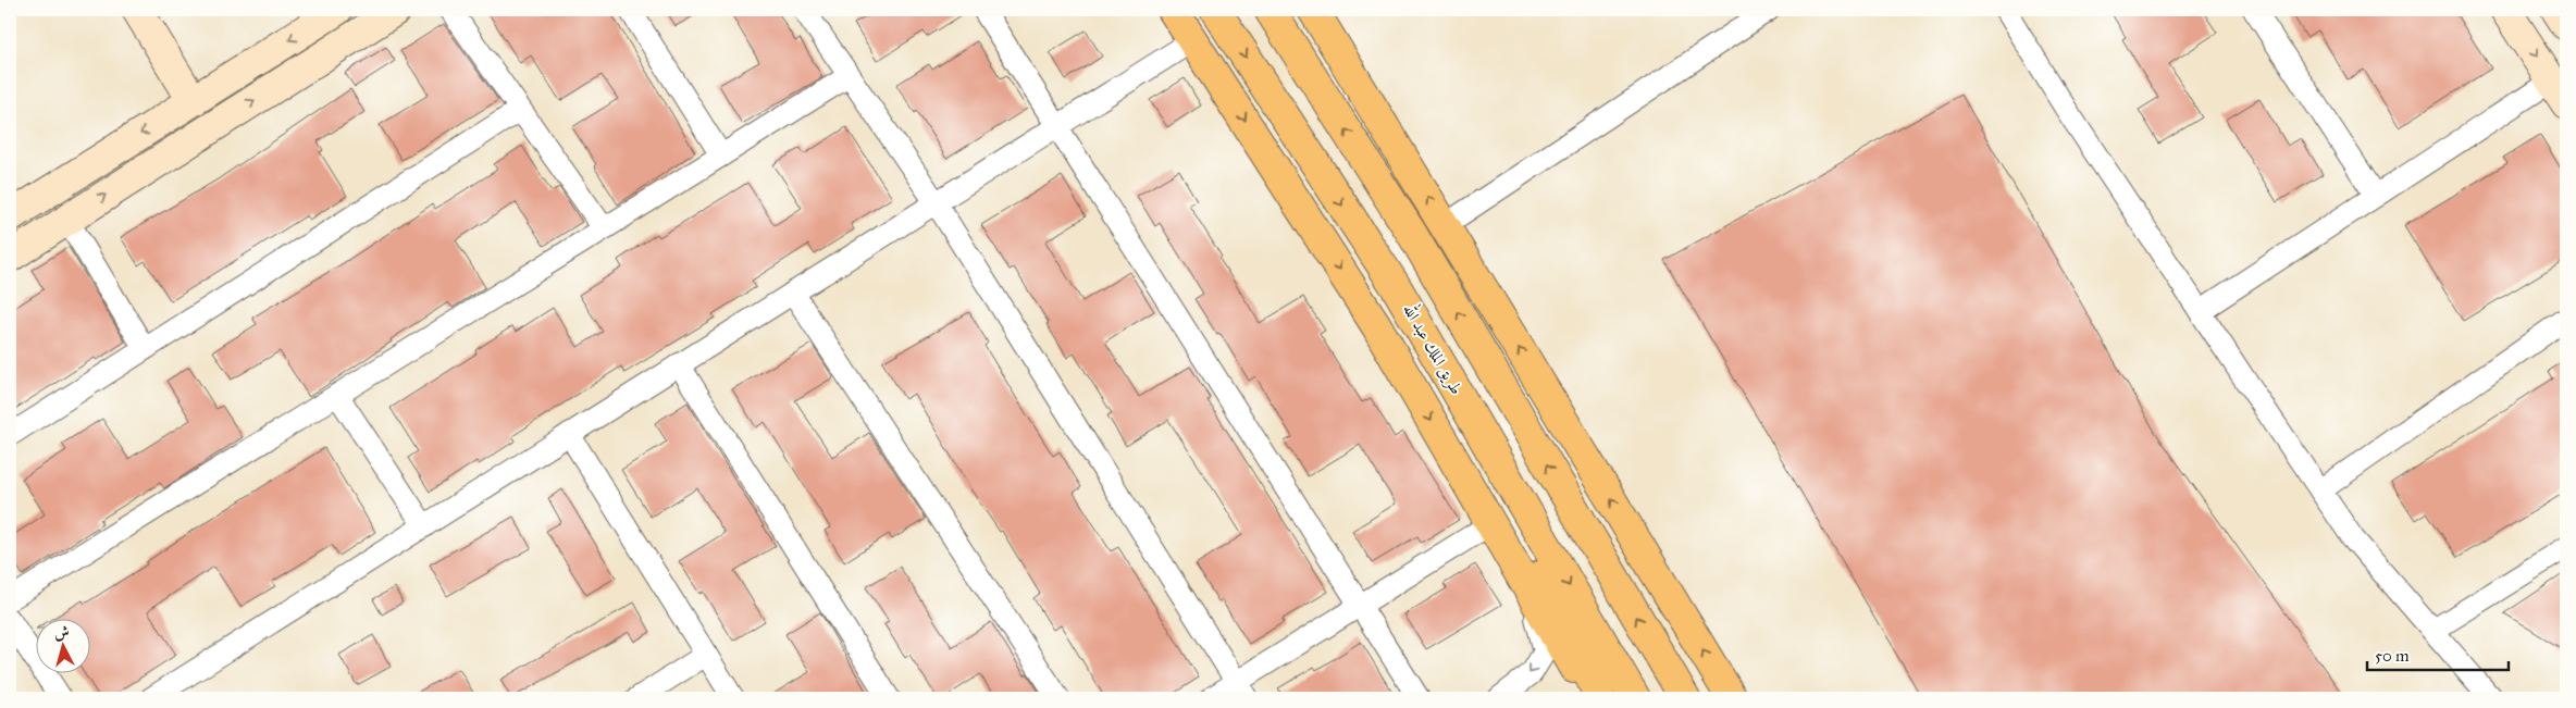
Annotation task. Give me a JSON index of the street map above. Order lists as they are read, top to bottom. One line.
{"streets":{"main road":["طريق الملك عبد الله"]},"scale_bar":"50 m","north":"top"}
